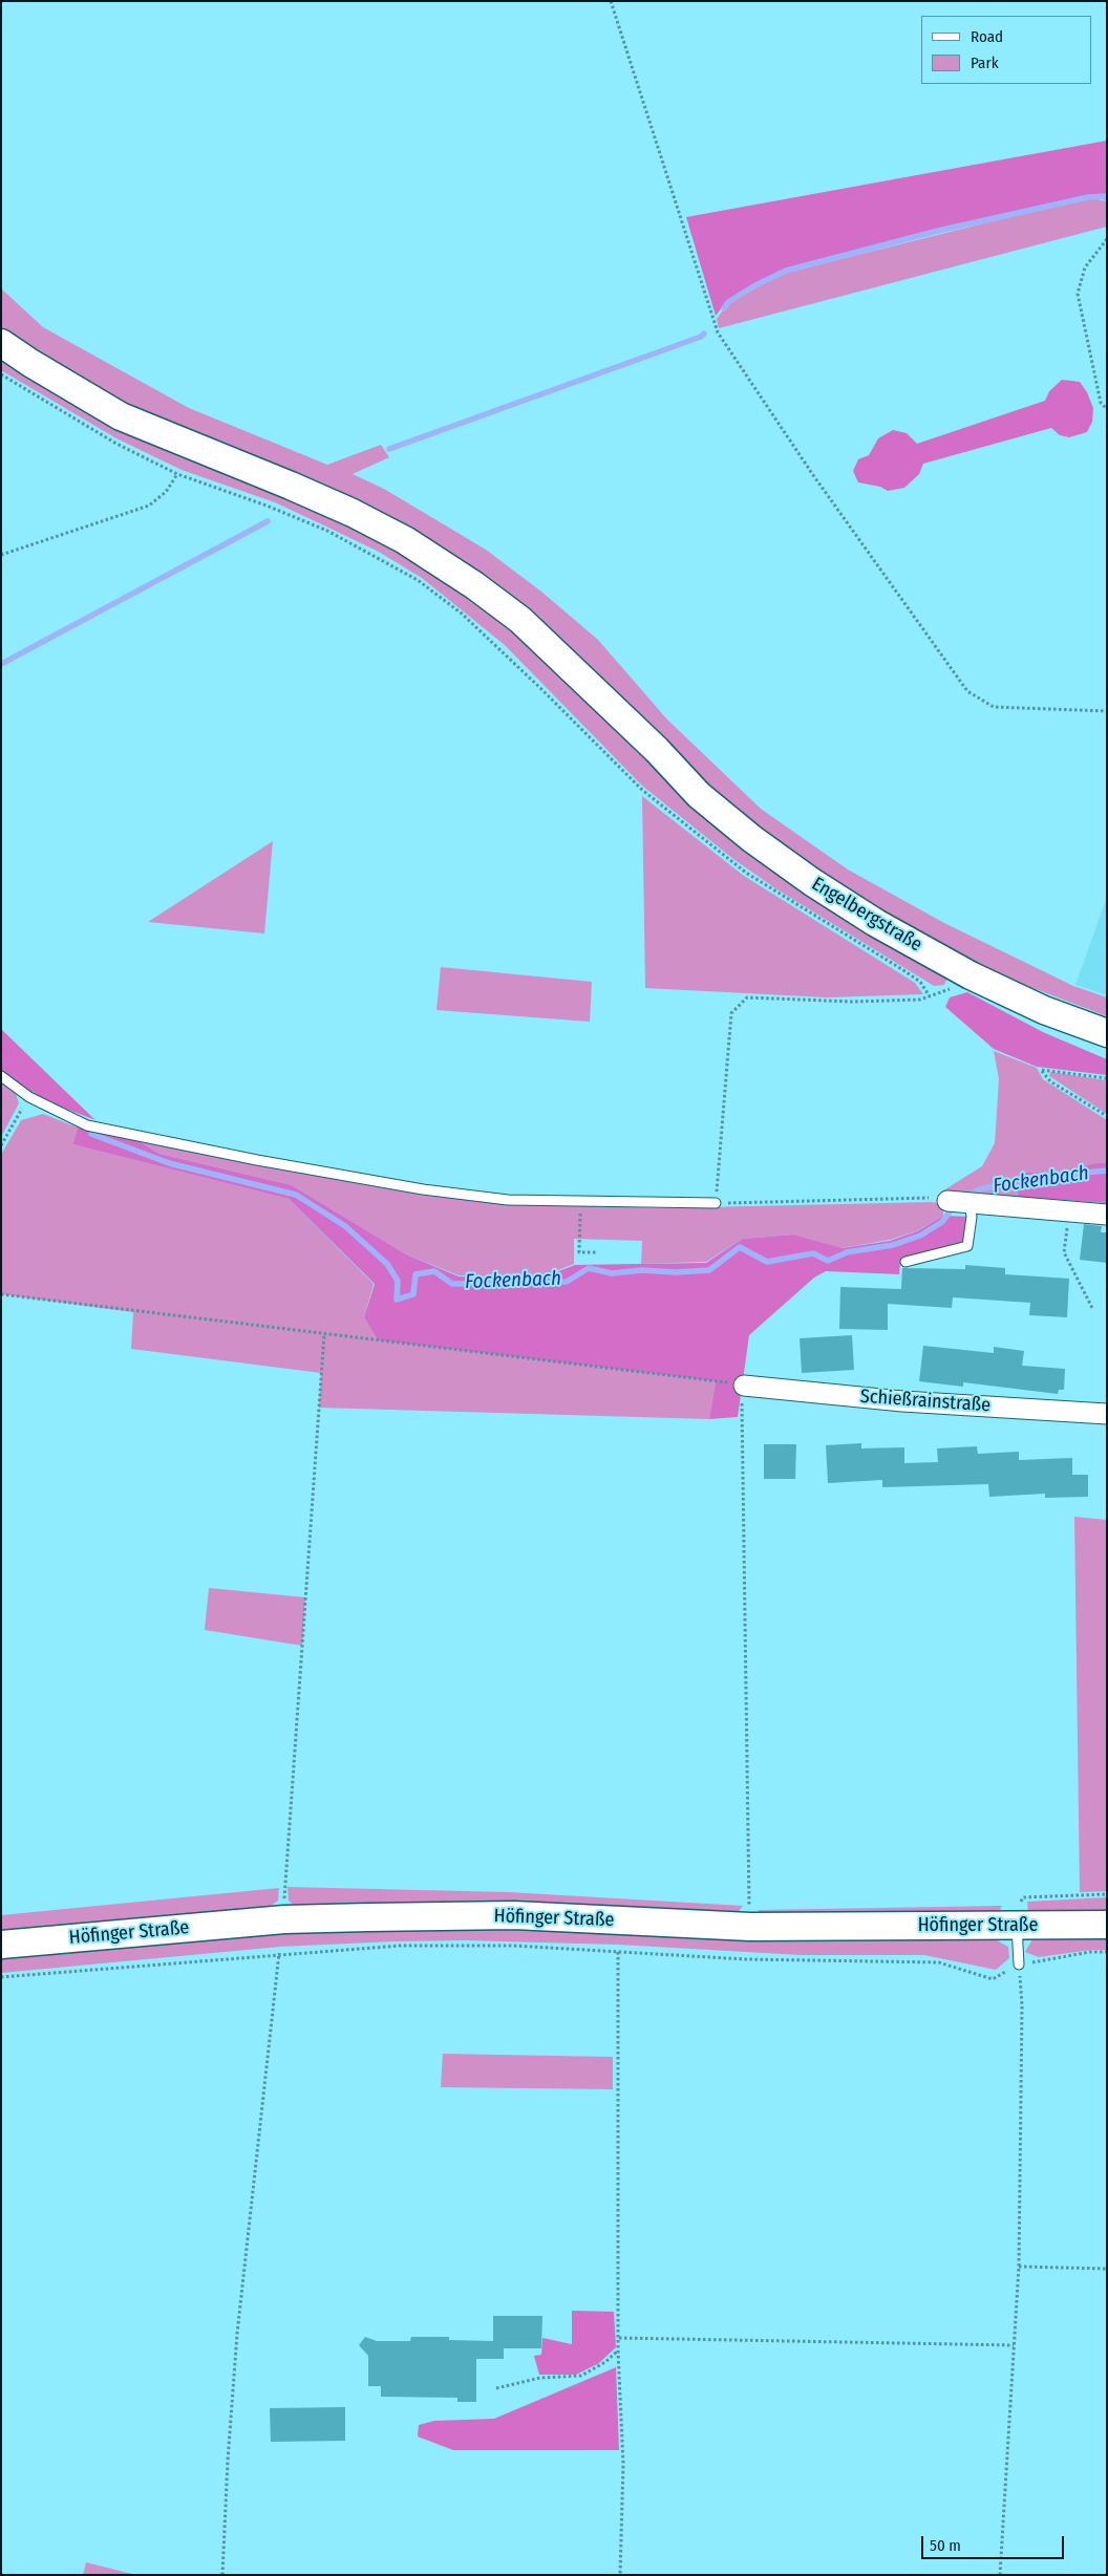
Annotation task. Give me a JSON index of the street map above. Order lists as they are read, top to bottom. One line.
{"streets":{"street":["Engelbergstraße","Schießrainstraße","Höfinger Straße"]},"water":["Fockenbach"],"legend":["Road","Park"],"scale_bar":"50 m"}
